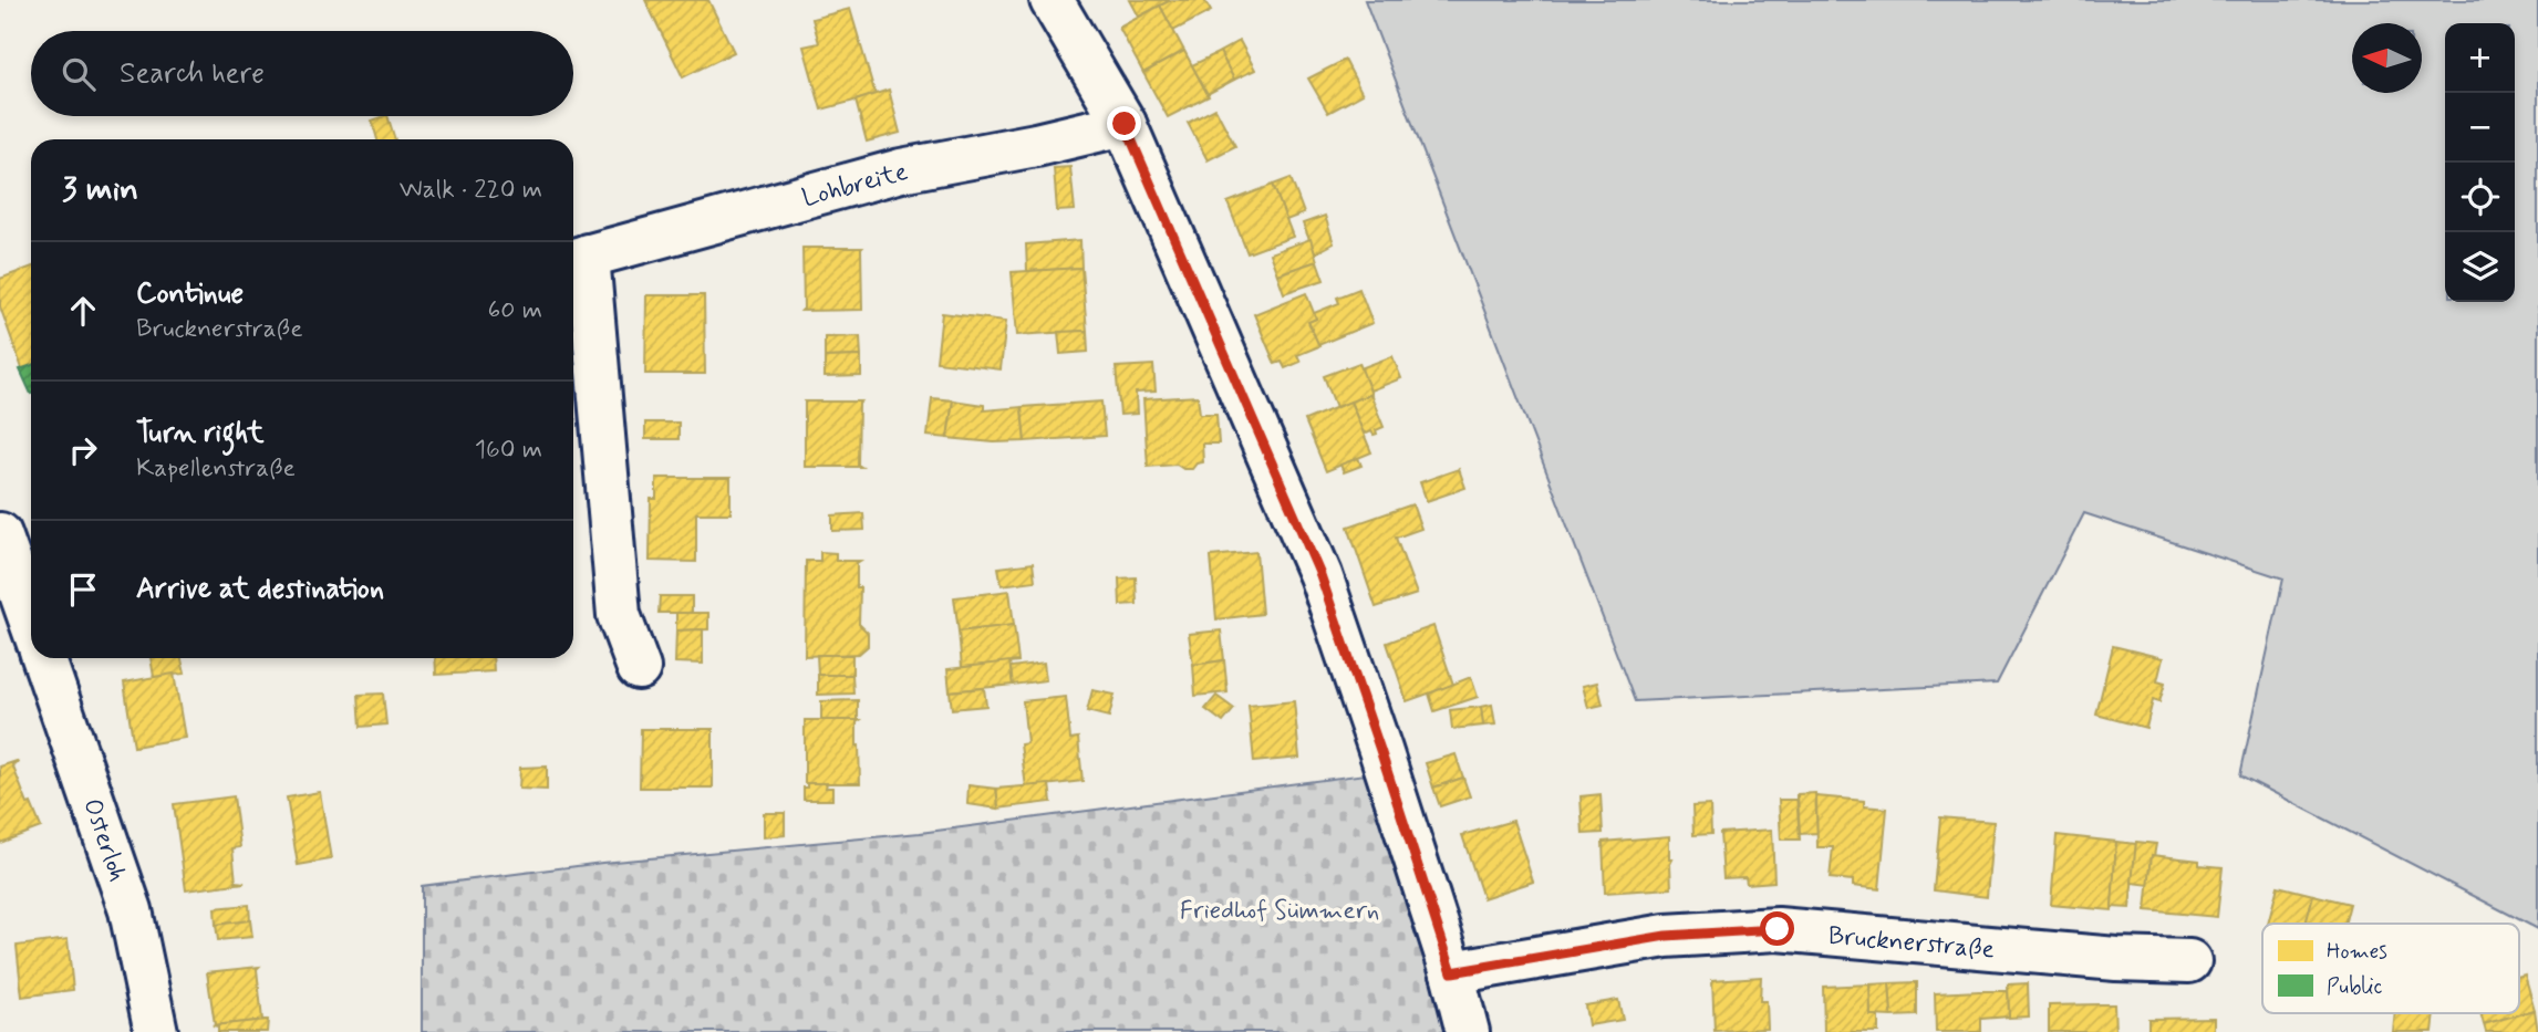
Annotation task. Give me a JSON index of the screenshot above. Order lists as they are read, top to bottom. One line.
{"streets":{"street":["Lohbreite","Osterloh","Brucknerstraße"]},"parks":["Friedhof Sümmern"],"legend":["Homes","Public"],"north":"left","page":{"map_buttons":["+","−"],"search":"Search here","heading":["3 min","Walk · 220 m"],"list":[["Continue","Brucknerstraße","60 m"],["Turn right","Kapellenstraße","160 m"],"Arrive at destination"]}}
